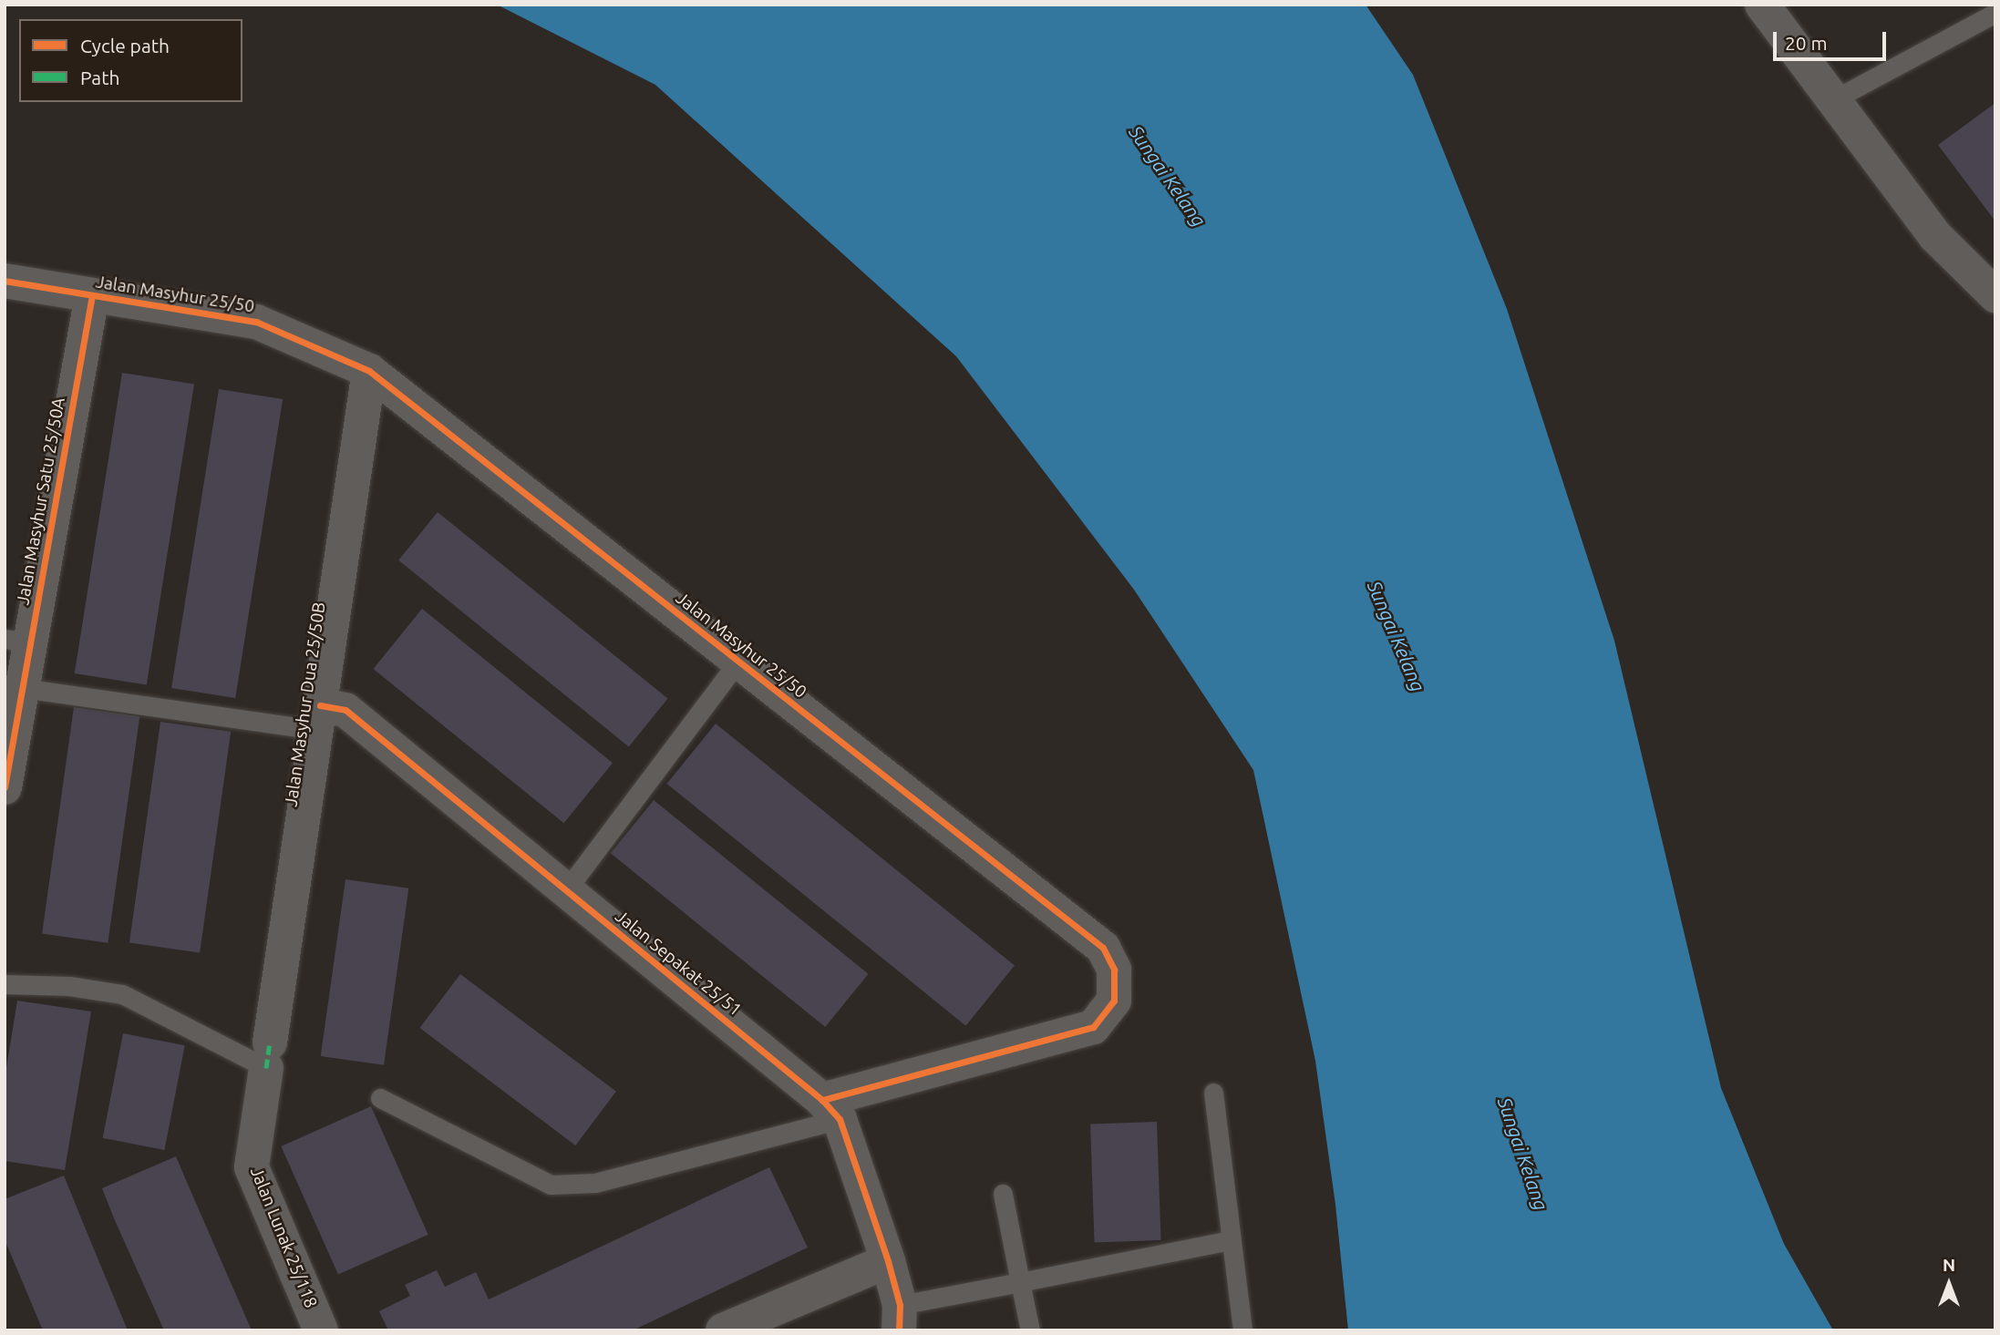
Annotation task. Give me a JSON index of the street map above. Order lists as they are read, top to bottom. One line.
{"streets":{"street":["Jalan Masyhur 25/50","Jalan Masyhur Satu 25/50A","Jalan Masyhur Dua 25/50B","Jalan Sepakat 25/51","Jalan Lunak 25/118"]},"crossings":[["Jalan Masyhur 25/50","Jalan Masyhur Satu 25/50A"],["Jalan Masyhur 25/50","Jalan Masyhur Dua 25/50B"],["Jalan Masyhur 25/50","Jalan Sepakat 25/51"],["Jalan Masyhur Dua 25/50B","Jalan Sepakat 25/51"],["Jalan Masyhur Dua 25/50B","Jalan Lunak 25/118"]],"water":["Sungai Kelang"],"legend":["Cycle path","Path"],"scale_bar":"20 m","north":"top"}
